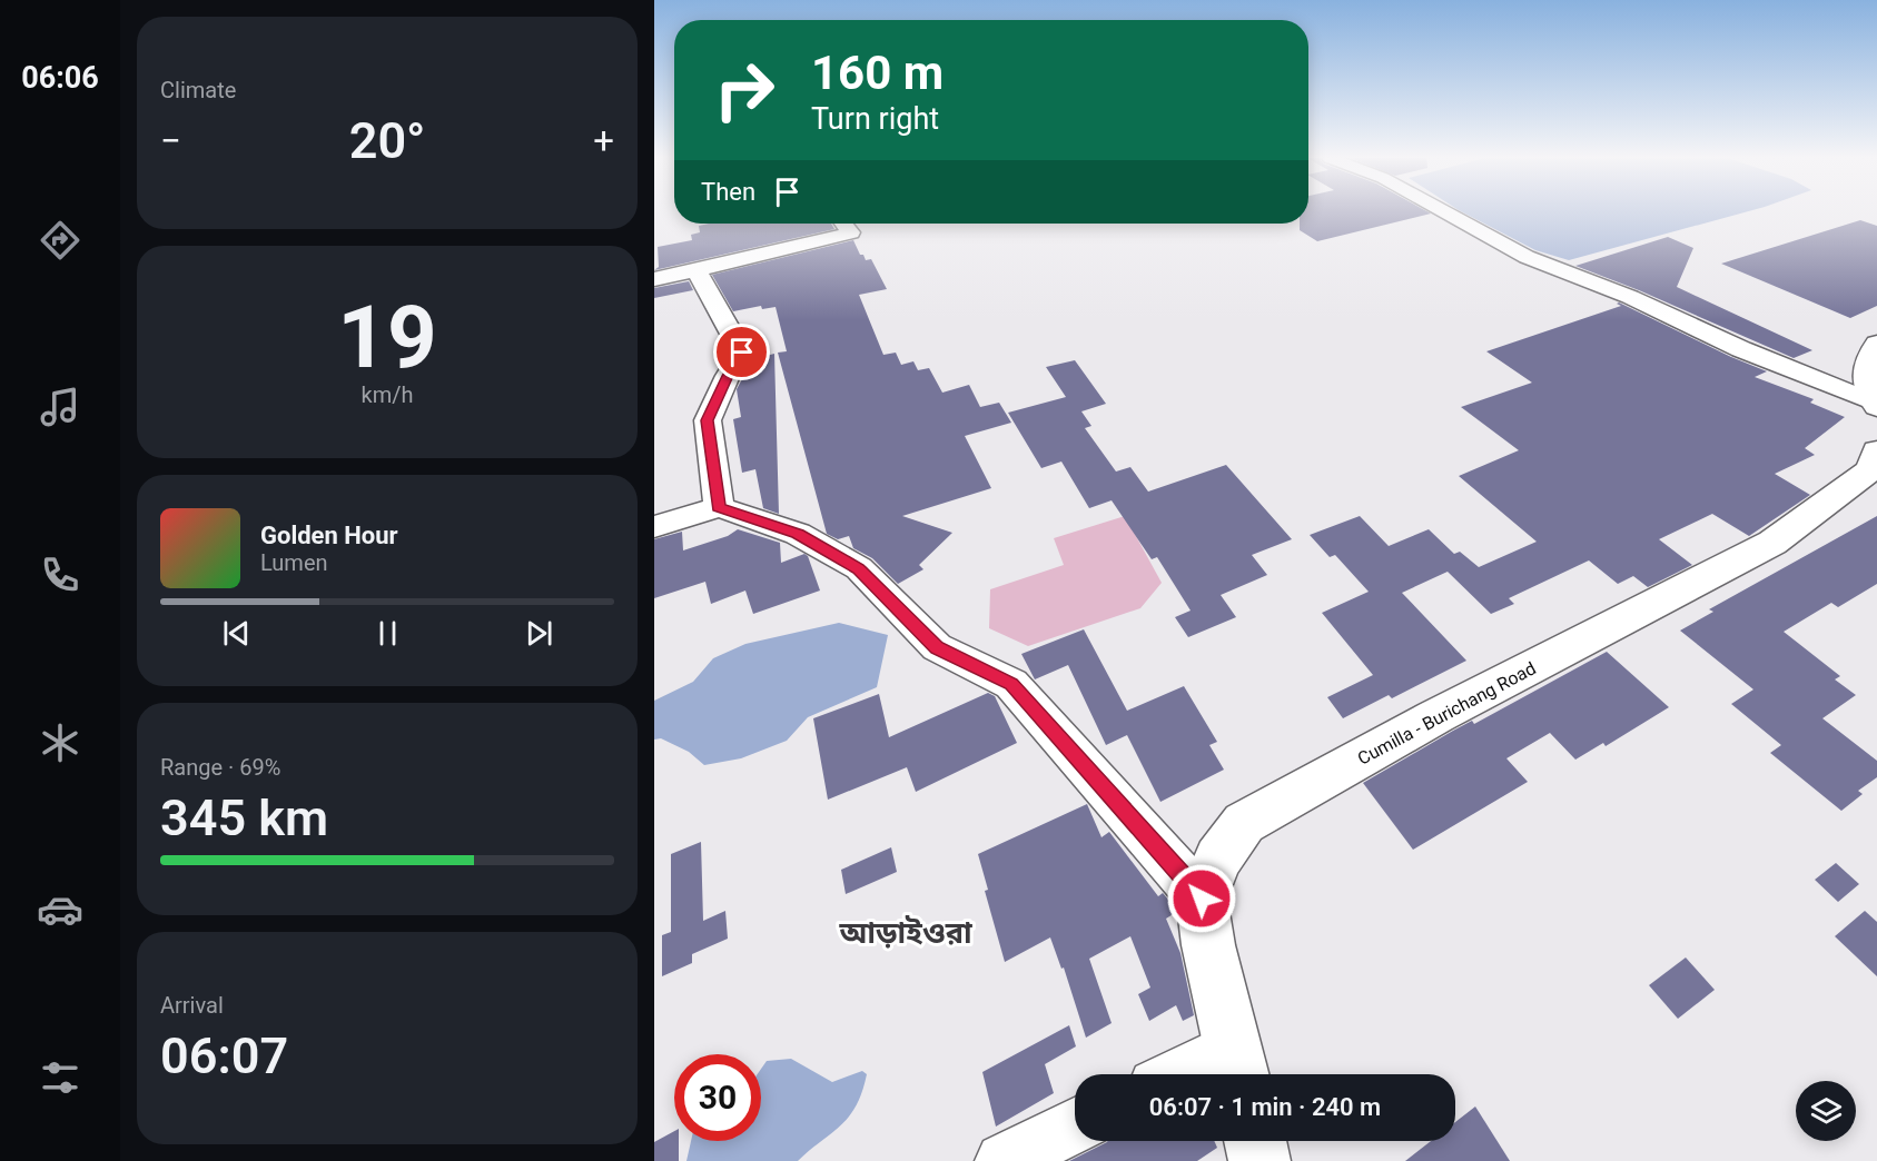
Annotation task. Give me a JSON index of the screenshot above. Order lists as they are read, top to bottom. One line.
{"streets":{"main road":["Cumilla - Burichang Road"]},"districts":["আড়াইওরা"],"page":{"tabs":"06:06","tile":["Climate",["19","km/h"],["Range · 69%","345 km"],["Arrival","06:07"]],"turn":["160 m","Turn right"],"heat":["−","20°","+"],"then":"Then","song":["Golden Hour","Lumen"],"limit":"30","trip":"06:07 · 1 min · 240 m"}}
